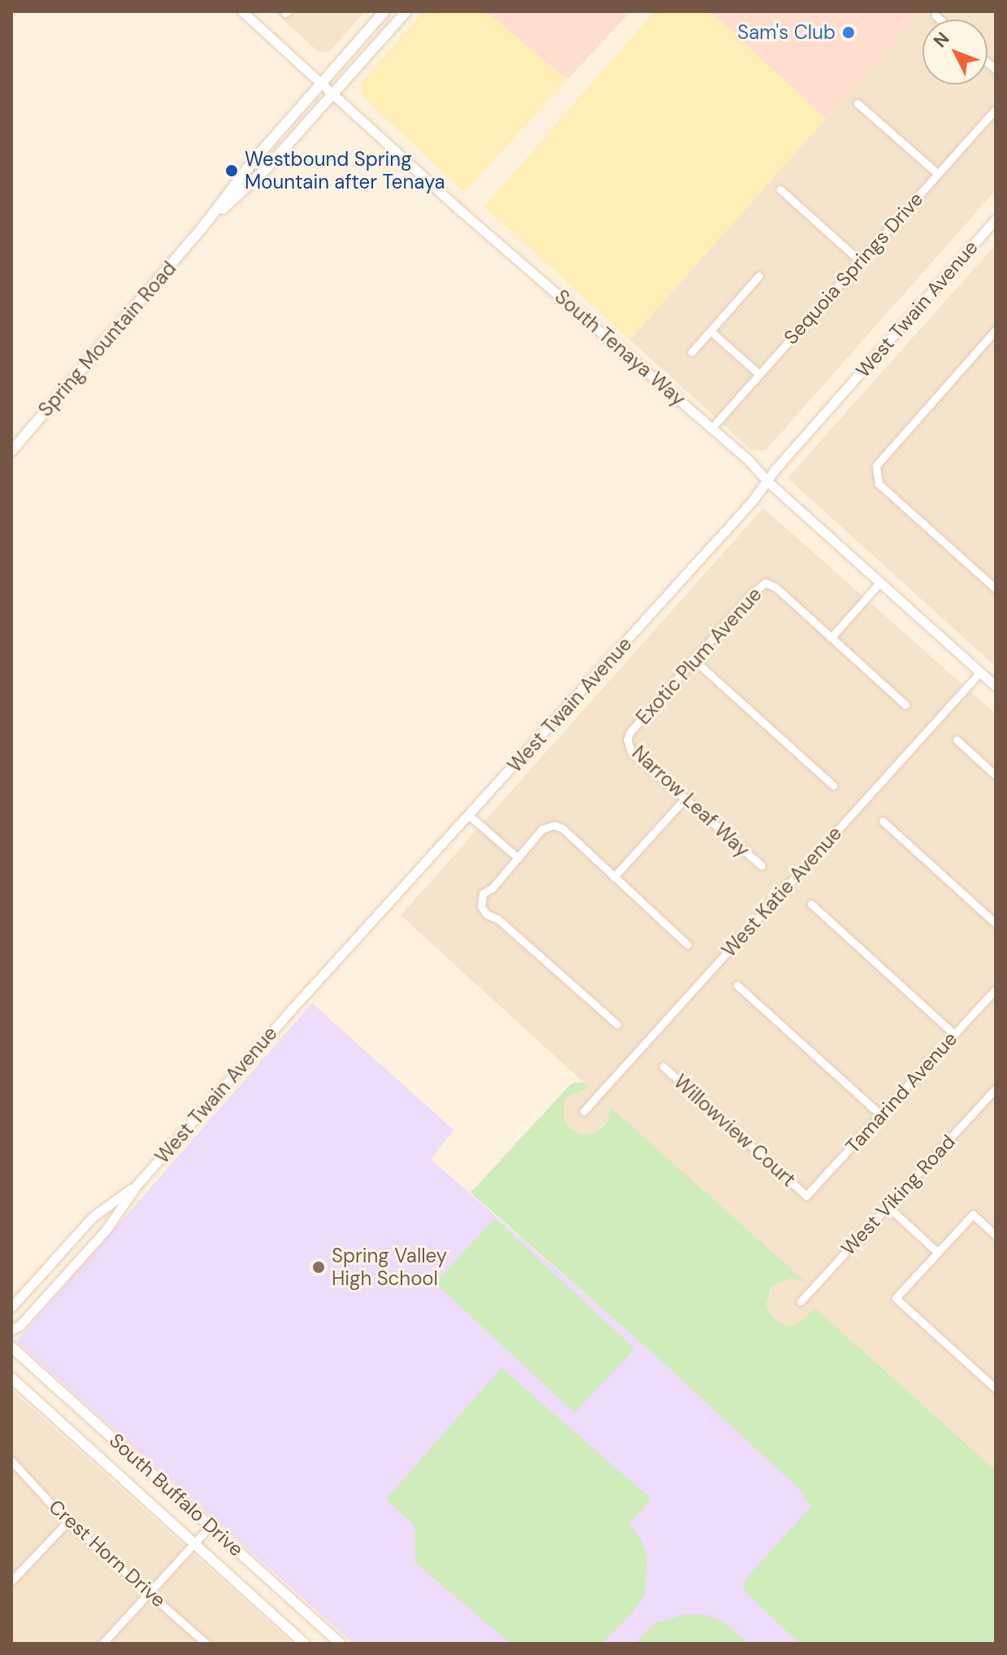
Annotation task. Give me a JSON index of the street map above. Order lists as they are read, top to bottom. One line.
{"streets":{"main road":["Spring Mountain Road","South Buffalo Drive"],"street":["Sequoia Springs Drive","West Twain Avenue","South Tenaya Way","Exotic Plum Avenue","Narrow Leaf Way","West Katie Avenue","Tamarind Avenue","Willowview Court","West Viking Road","Crest Horn Drive"]},"crossings":[["Sequoia Springs Drive","South Tenaya Way"],["West Twain Avenue","South Tenaya Way"],["Spring Mountain Road","South Tenaya Way"],["South Tenaya Way","West Katie Avenue"],["Exotic Plum Avenue","Narrow Leaf Way"],["Tamarind Avenue","Willowview Court"]],"places":["Sam's Club","Westbound Spring Mountain after Tenaya","Spring Valley High School"],"north":"top left"}
